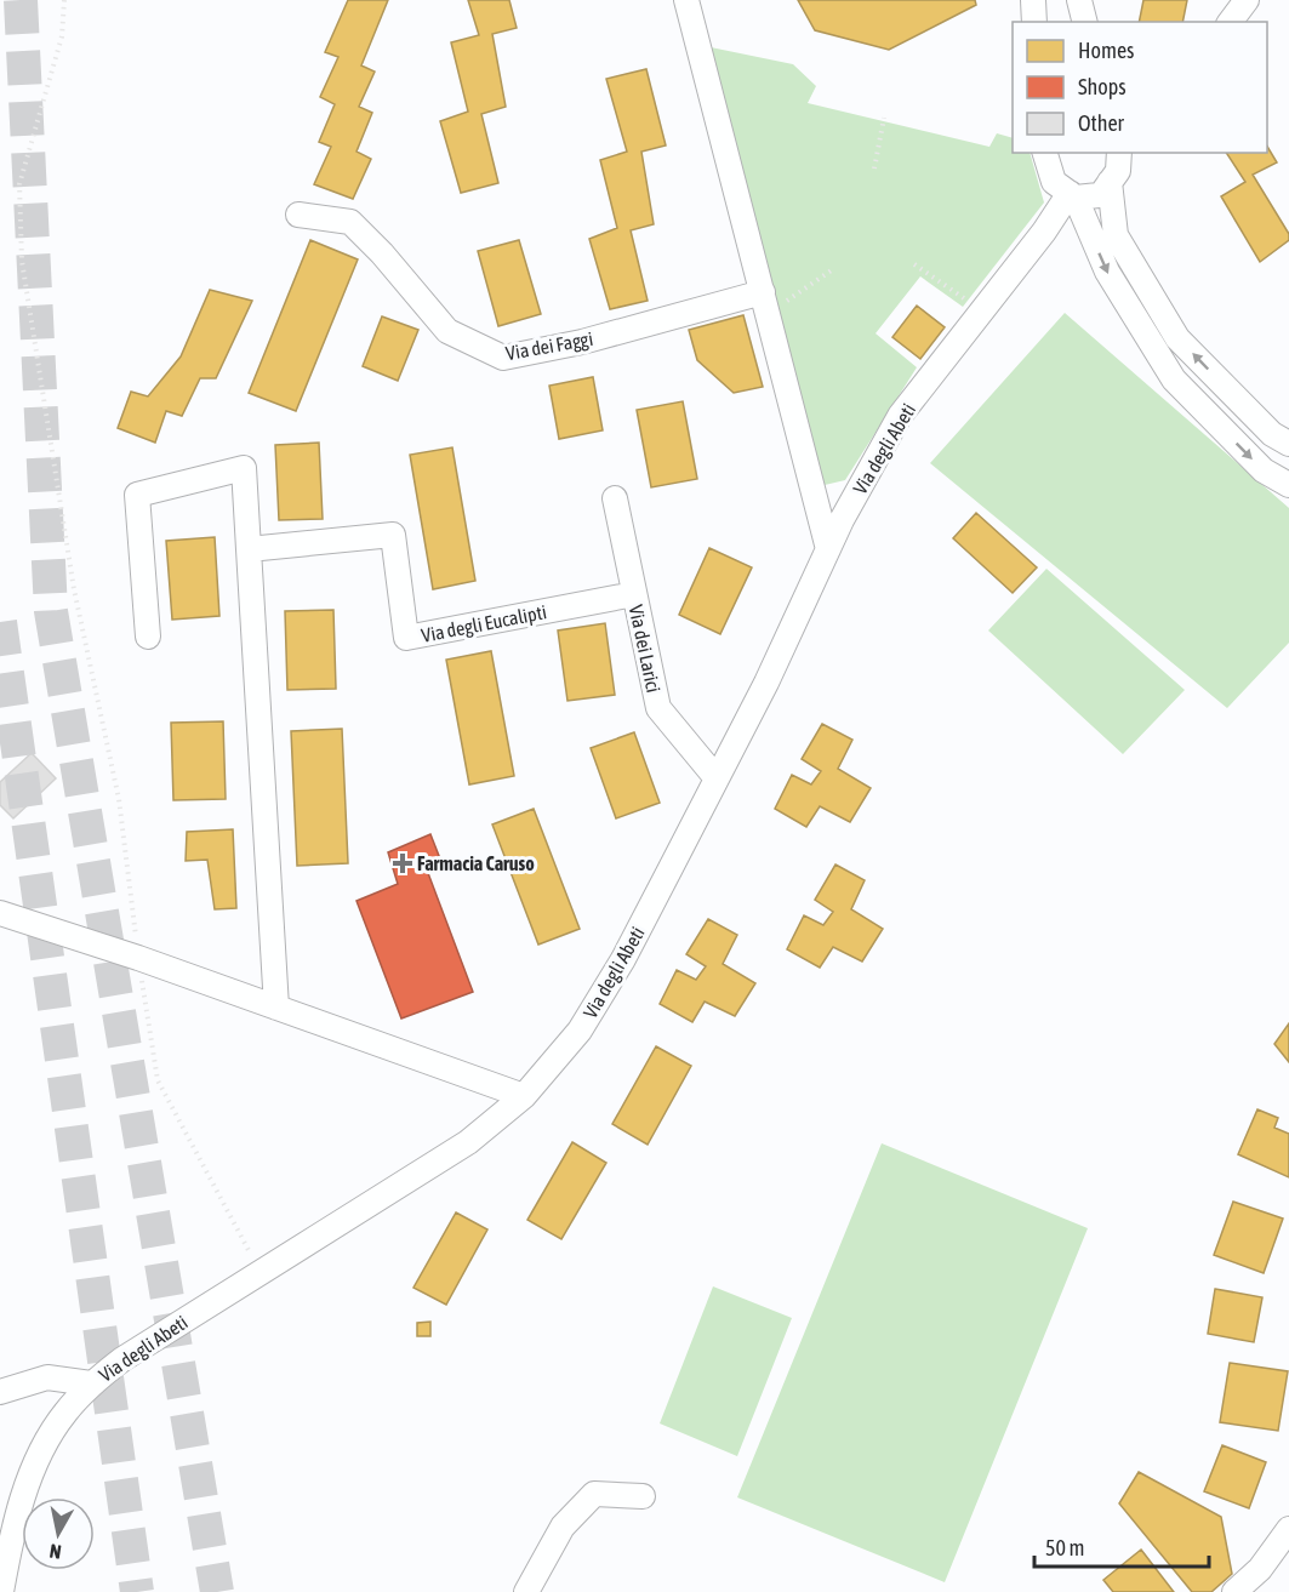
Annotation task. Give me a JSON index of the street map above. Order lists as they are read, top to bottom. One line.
{"streets":{"street":["Via dei Faggi","Via degli Abeti","Via degli Eucalipti","Via dei Larici"]},"crossings":[["Via degli Abeti","Via dei Larici"],["Via degli Eucalipti","Via dei Larici"]],"places":{"health":["Farmacia Caruso"]},"legend":["Homes","Shops","Other"],"scale_bar":"50 m","north":"bottom"}
